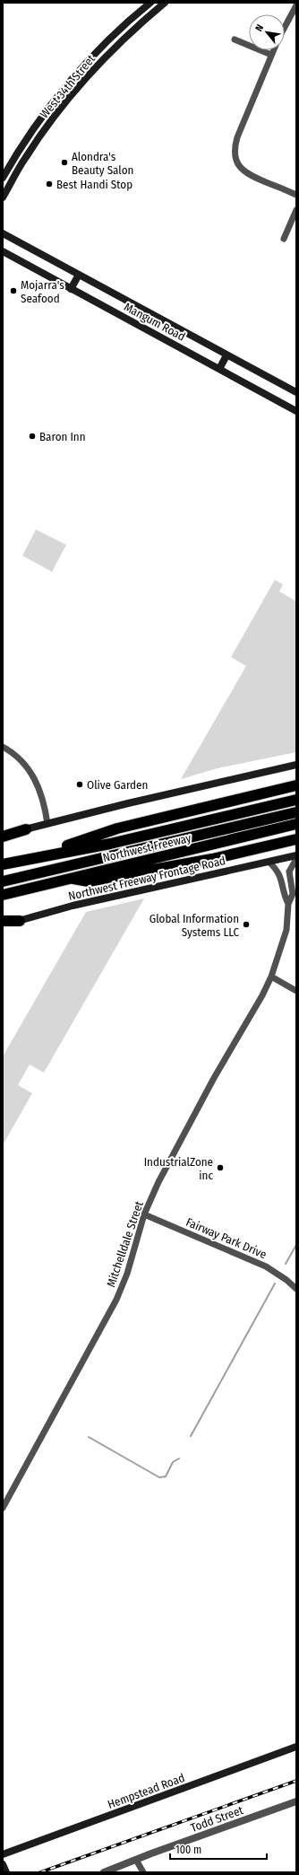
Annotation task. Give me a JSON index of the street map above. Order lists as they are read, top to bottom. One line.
{"streets":{"highway":["Northwest Freeway"],"main road":["West 34th Street","Mangum Road","Northwest Freeway Frontage Road","Hempstead Road"],"street":["Fairway Park Drive","Mitchelldale Street","Todd Street"]},"crossings":[["Northwest Freeway Frontage Road","Mitchelldale Street"],["Fairway Park Drive","Mitchelldale Street"]],"places":["Alondra's Beauty Salon","Best Handi Stop","Mojarra's Seafood","Baron Inn","Olive Garden","Global Information Systems LLC","IndustrialZone inc"],"scale_bar":"100 m","north":"top left"}
